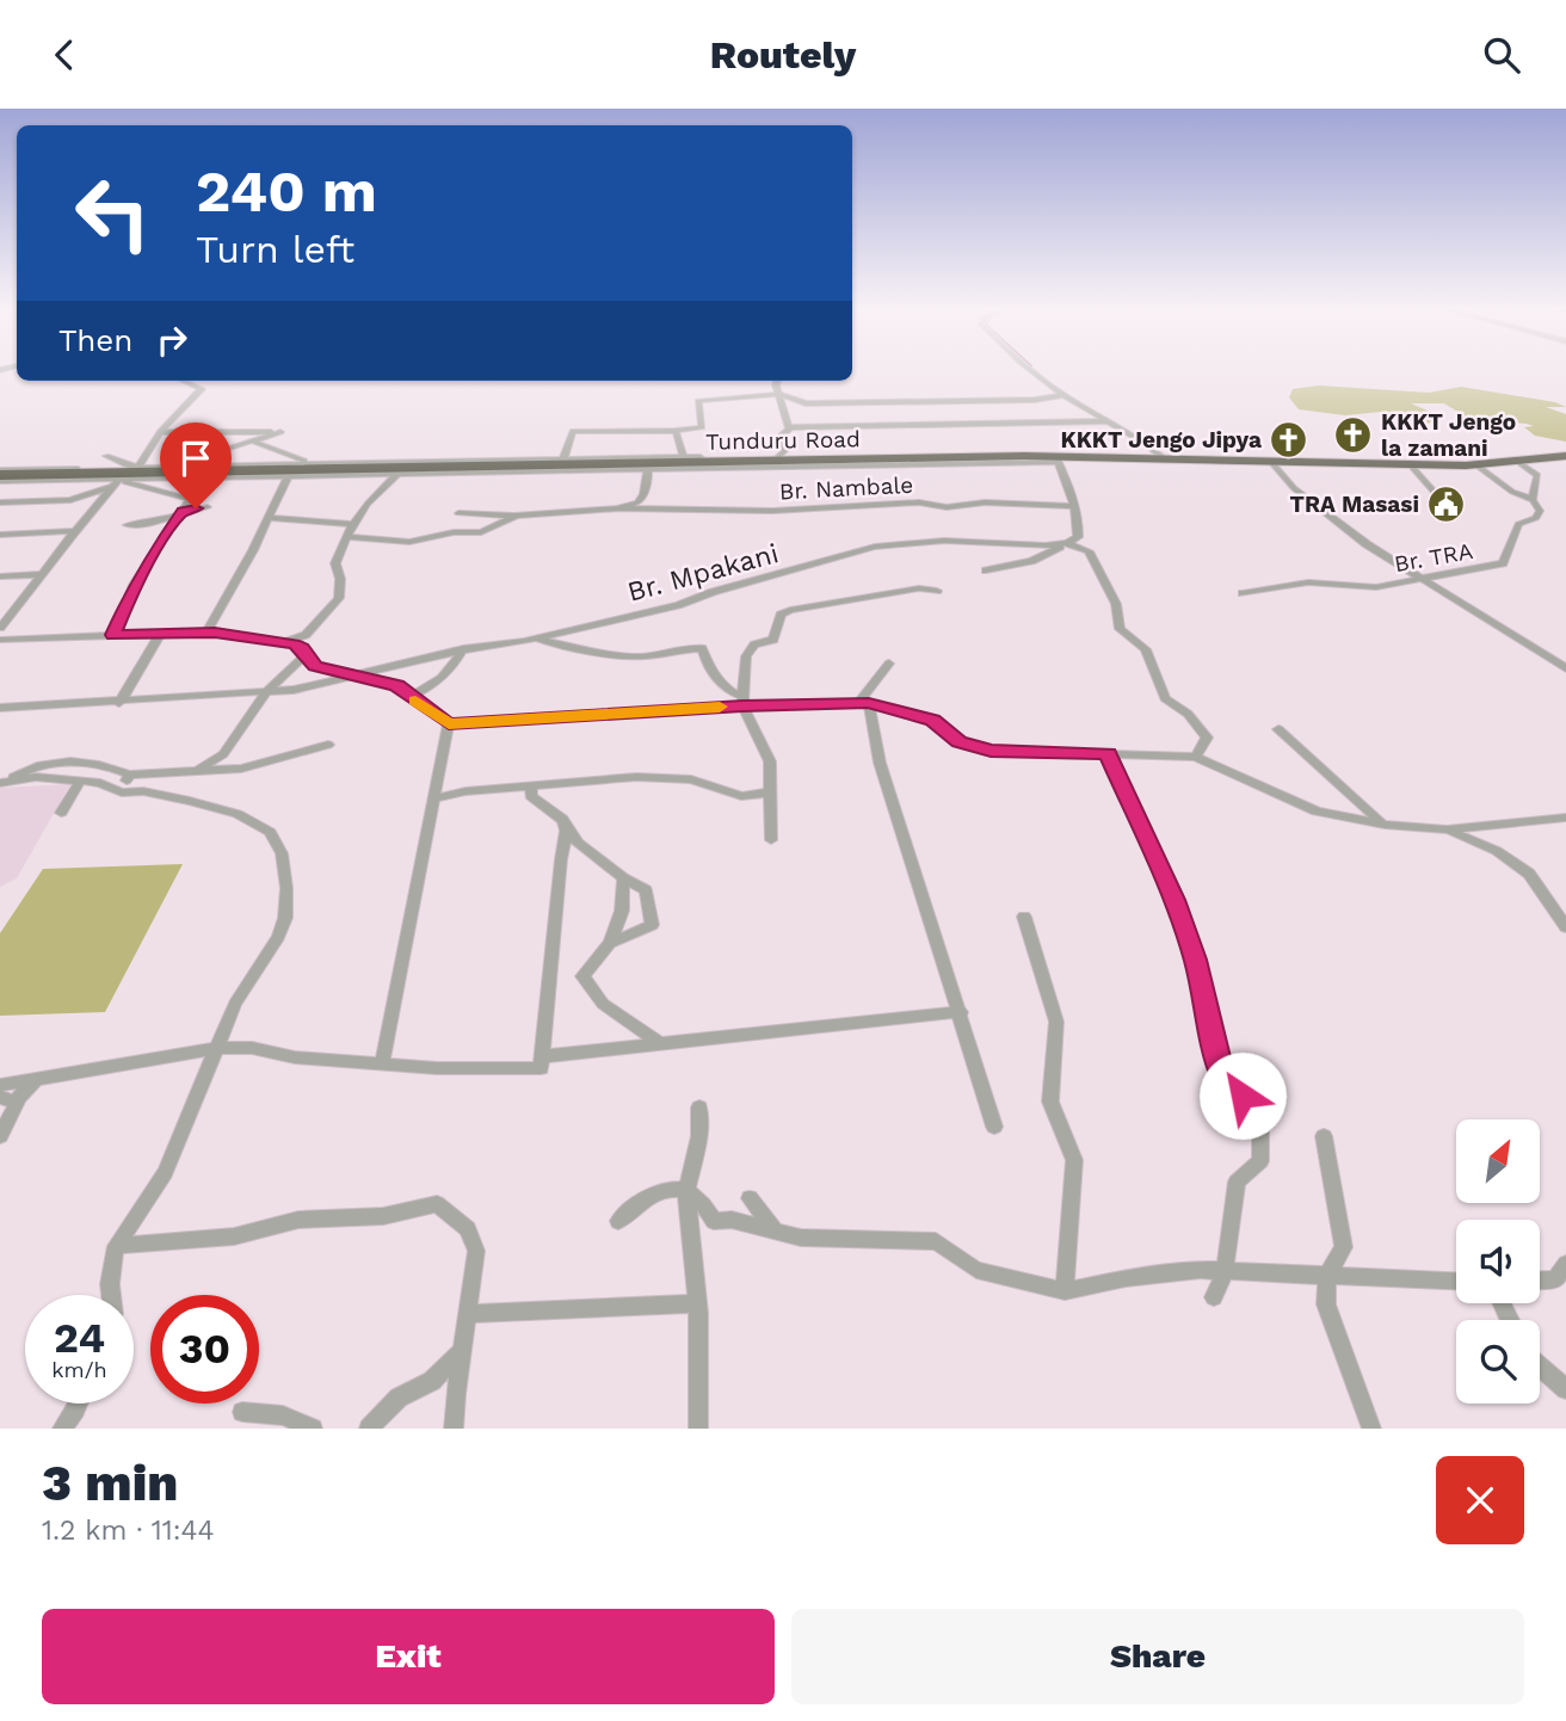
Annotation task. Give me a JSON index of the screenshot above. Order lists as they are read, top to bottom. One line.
{"streets":{"highway":["Tunduru Road"],"street":["Br. Nambale","Br. TRA","Br. Mpakani"]},"places":{"church":["KKKT Jengo la zamani","KKKT Jengo Jipya"],"public building":["TRA Masasi"]},"north":"top right","page":{"header":"Routely","turn":["240 m","Turn left"],"then":"Then","speed":"24 km/h","limit":"30","heading":["3 min","1.2 km · 11:44"],"buttons":["Exit","Share"]}}
